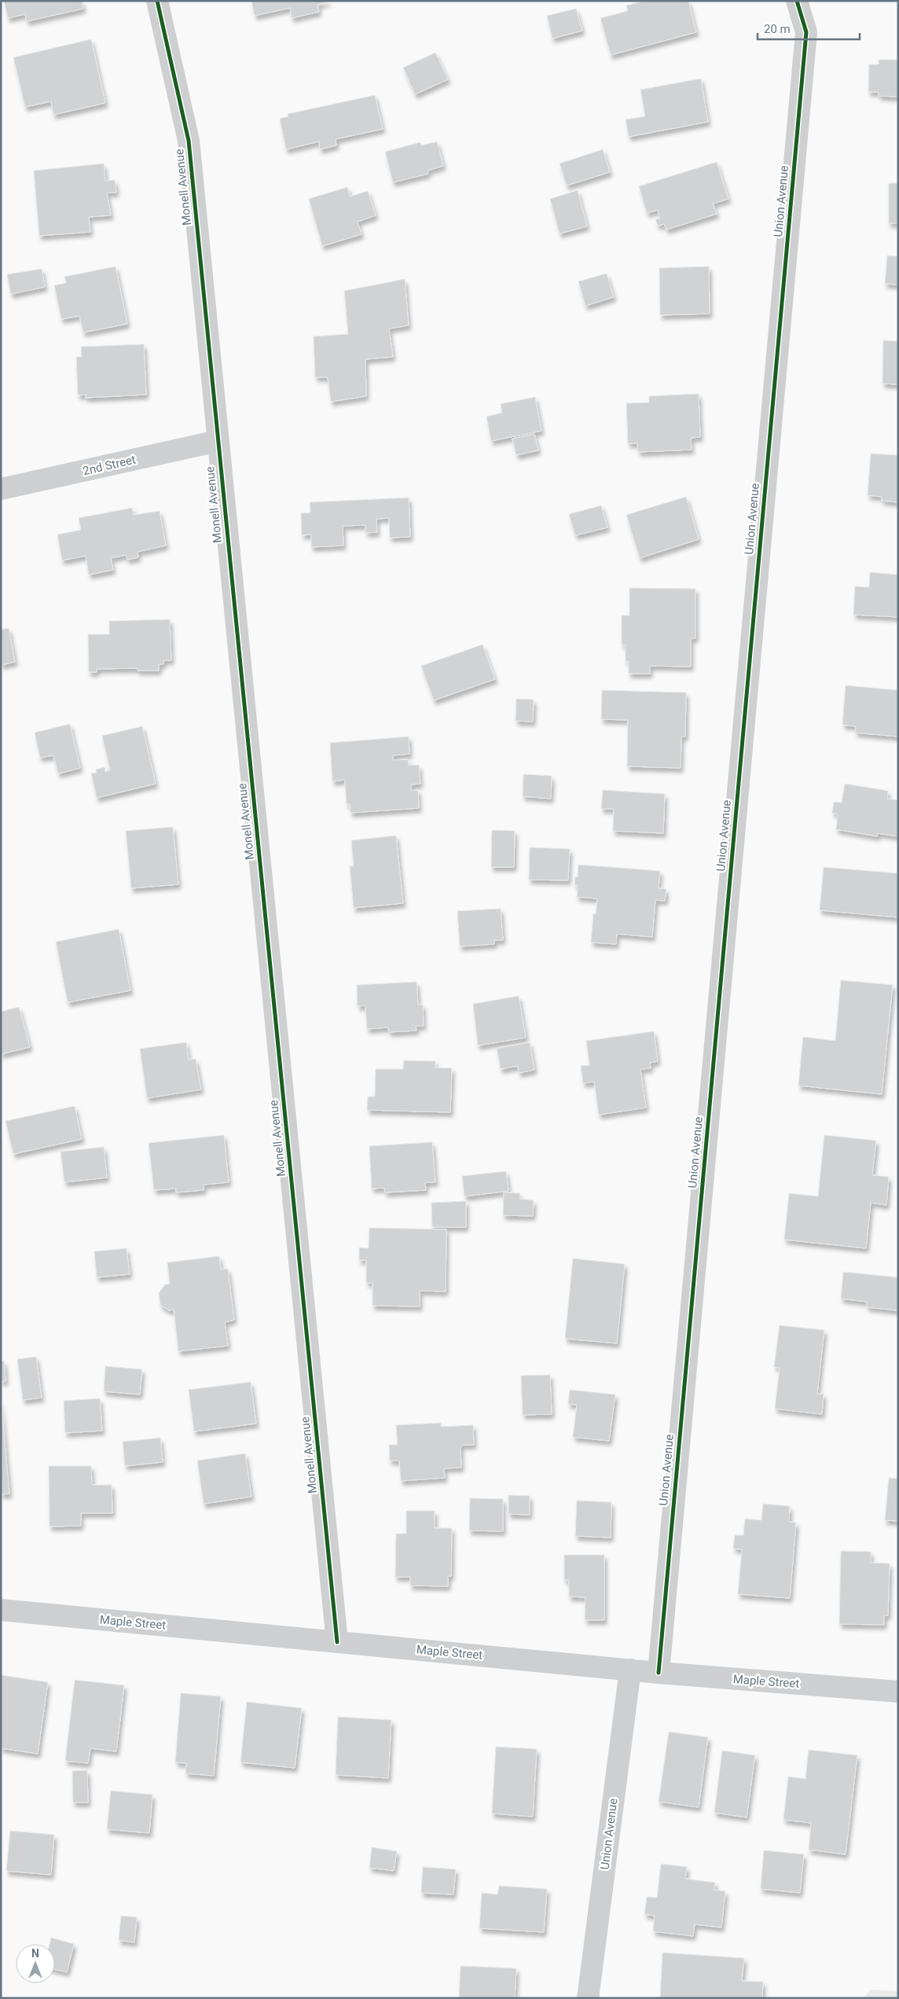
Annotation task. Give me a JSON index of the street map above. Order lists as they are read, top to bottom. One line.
{"streets":{"street":["Monell Avenue","Union Avenue","2nd Street","Maple Street"]},"crossings":[["Monell Avenue","2nd Street"],["Monell Avenue","Maple Street"],["Union Avenue","Maple Street"]],"scale_bar":"20 m","north":"top"}
